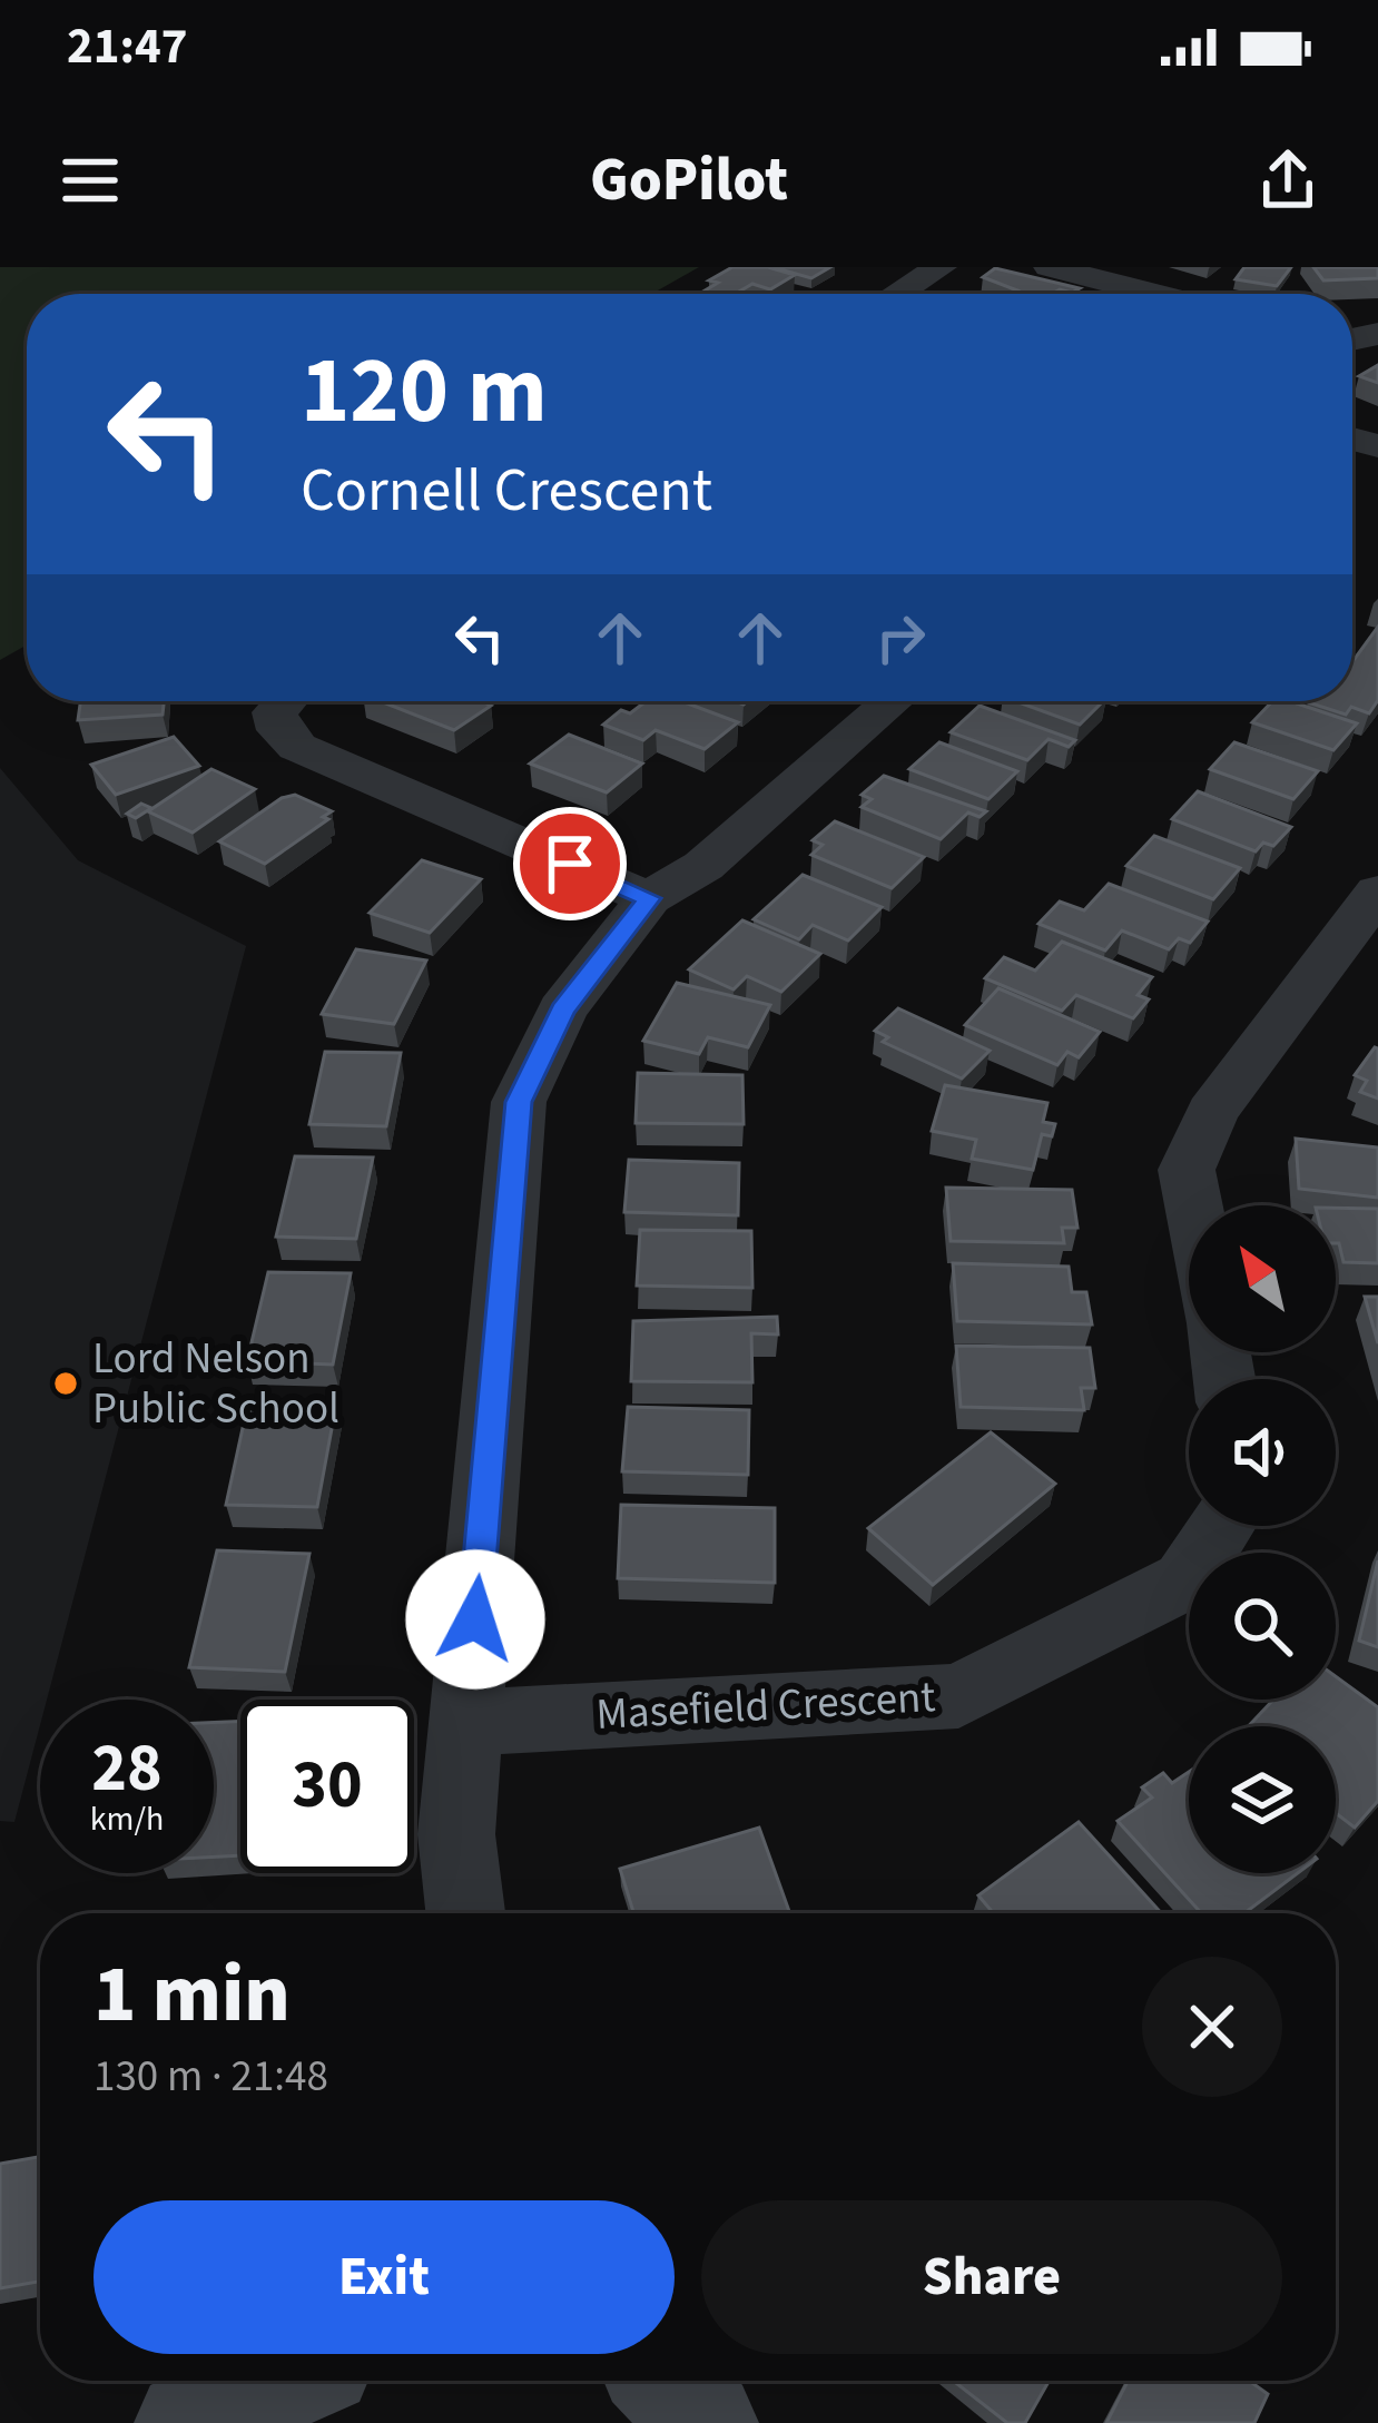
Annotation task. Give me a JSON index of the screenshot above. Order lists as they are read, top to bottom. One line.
{"streets":{"street":["Masefield Crescent"]},"places":["Lord Nelson Public School"],"north":"top left","page":{"status":"21:47","header":"GoPilot","turn":["120 m","Cornell Crescent"],"speed":"28 km/h","limit":"30","heading":["1 min","130 m · 21:48"],"buttons":["Exit","Share"]}}
